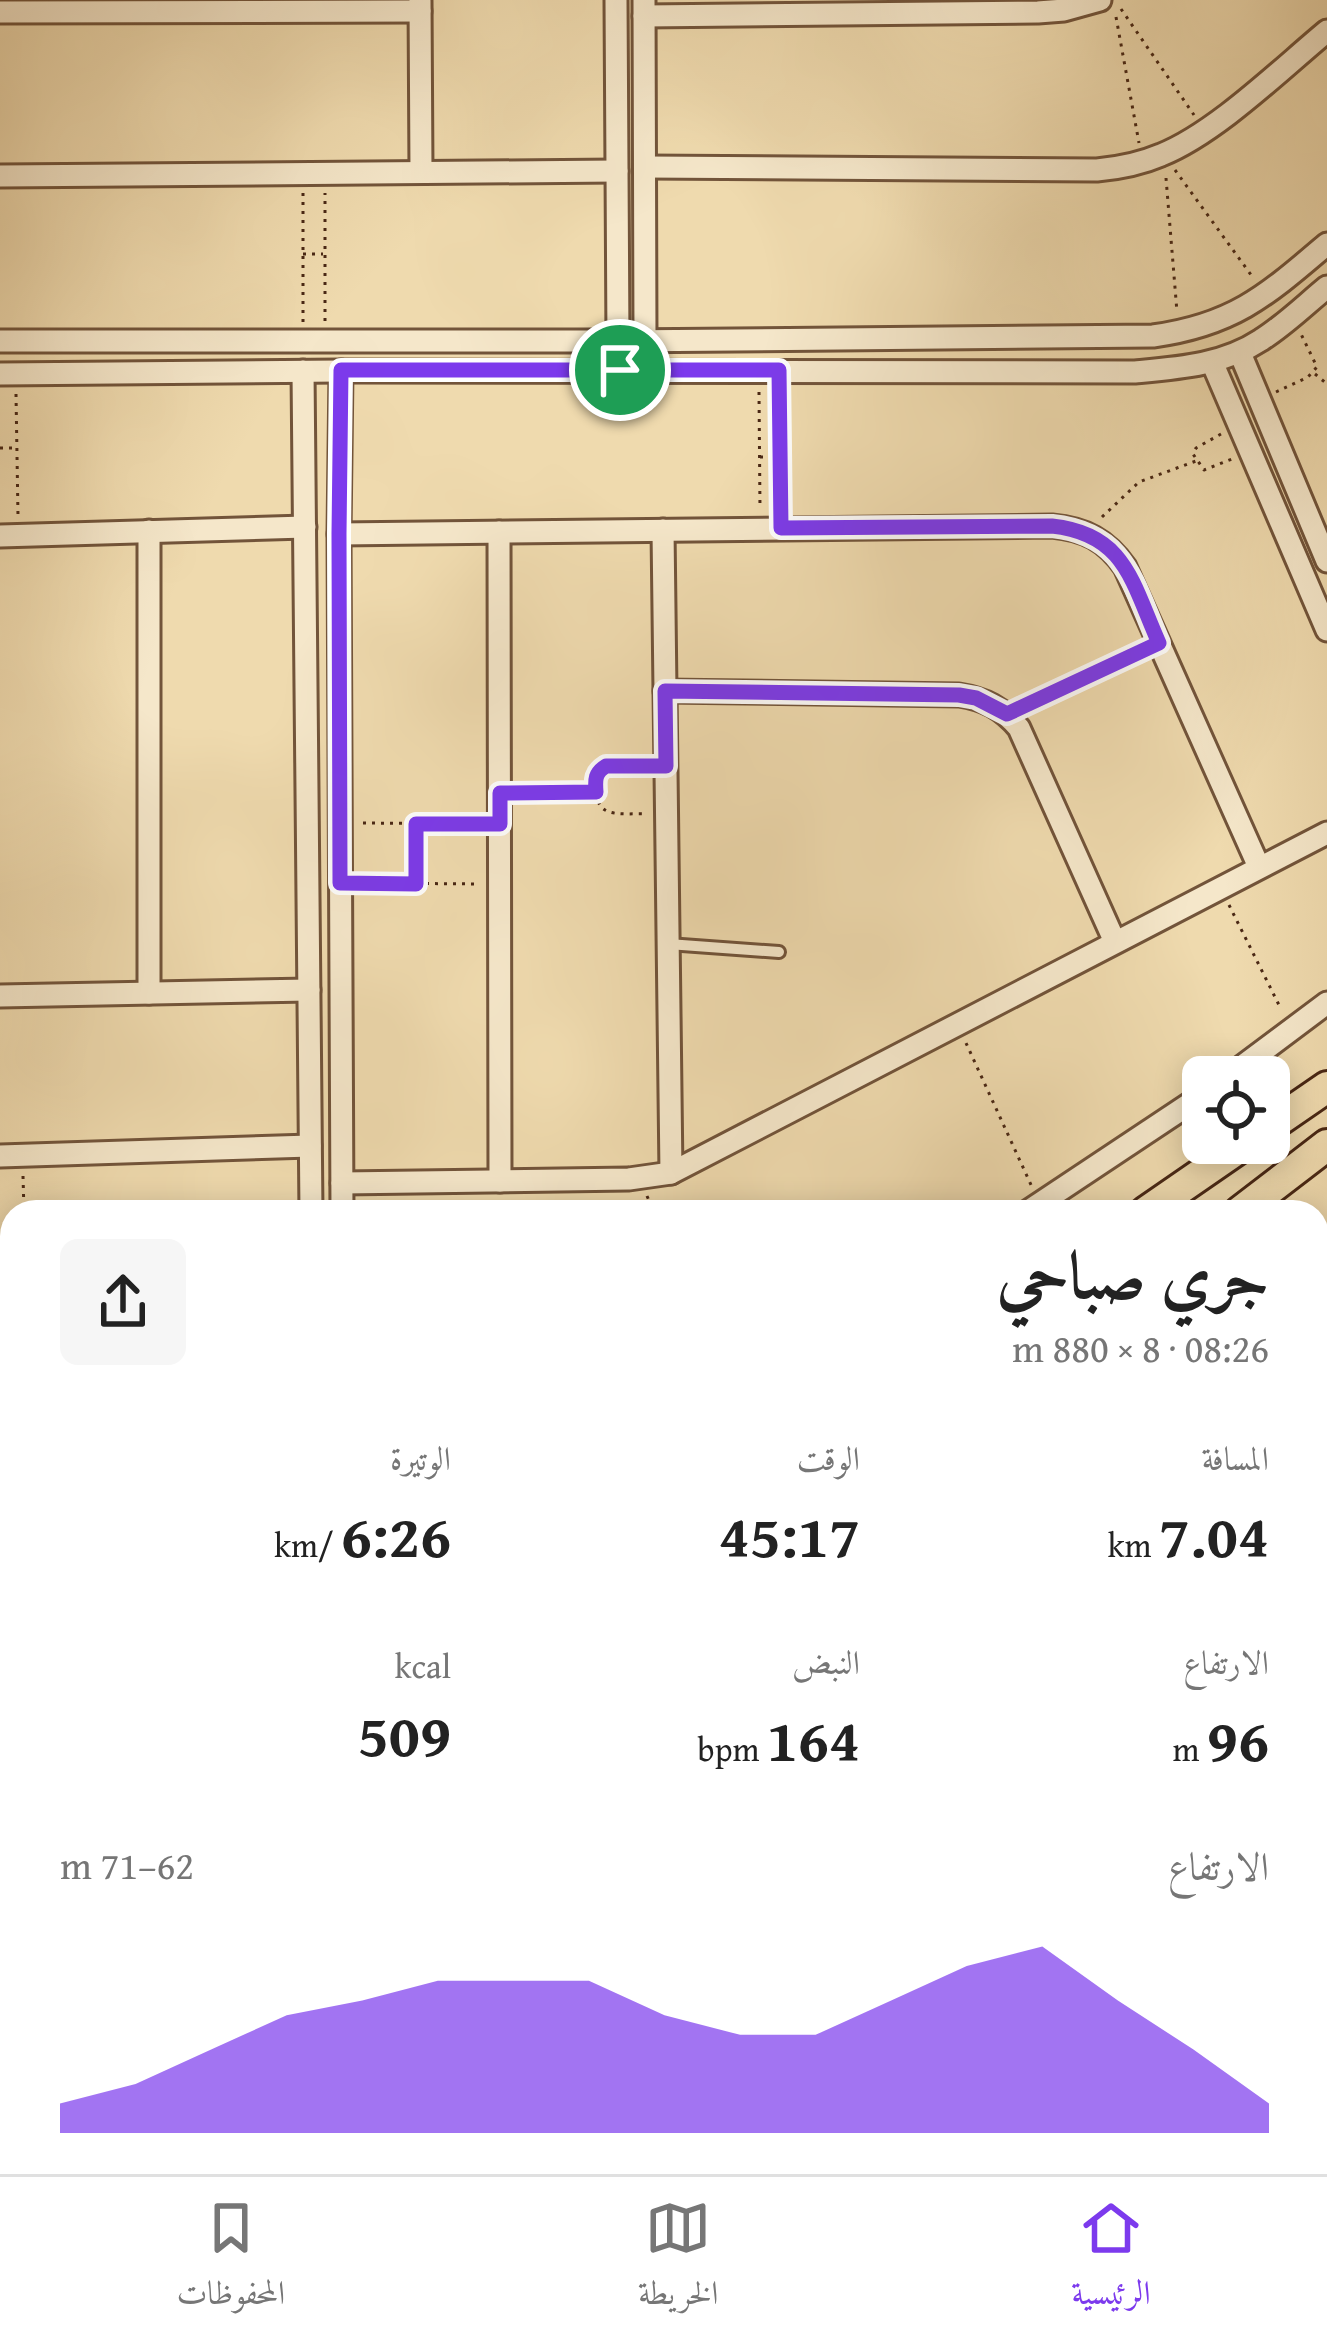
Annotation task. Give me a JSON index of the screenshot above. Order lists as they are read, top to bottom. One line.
{"page":{"heading":["جري صباحي","08:26 · 8 × 880 m"],"stats":[["المسافة","7.04 km"],["الوقت","45:17"],["الوتيرة","6:26 /km"],["الارتفاع","96 m"],["النبض","164 bpm"],["kcal","509"]],"chart":["الارتفاع","62–71 m"],"tabs":["الرئيسية","الخريطة","المحفوظات"]}}
